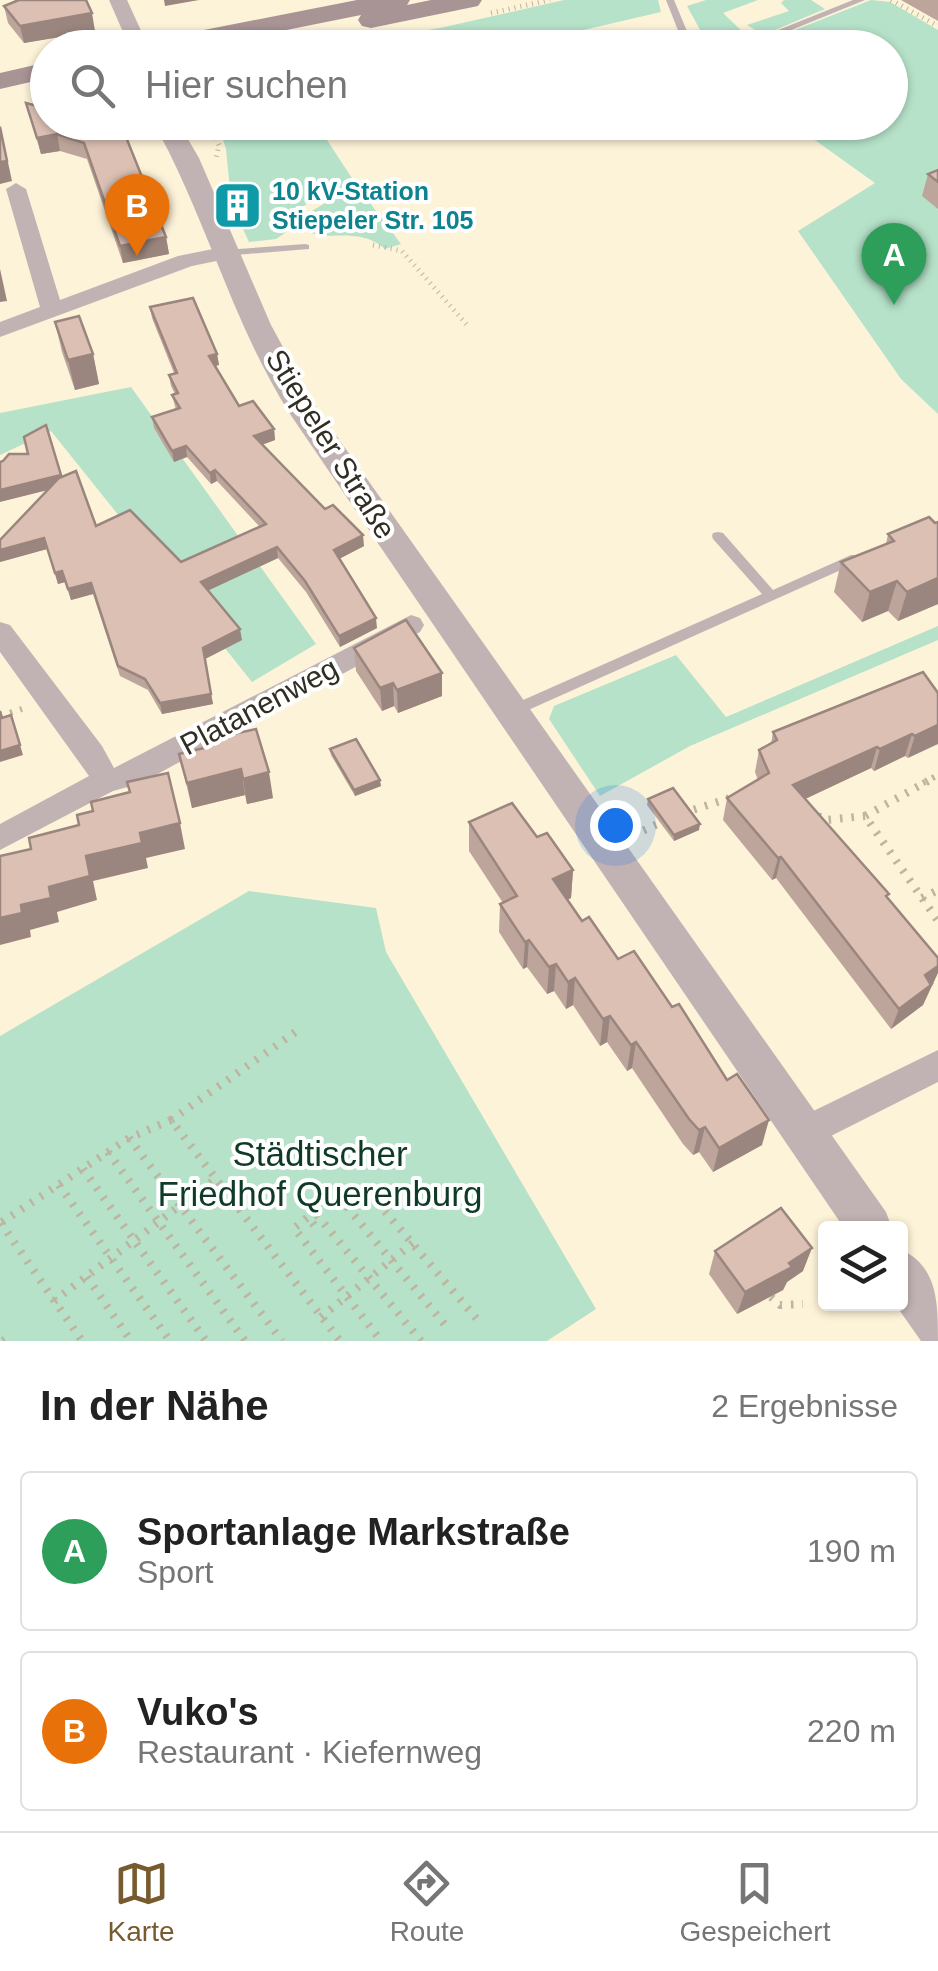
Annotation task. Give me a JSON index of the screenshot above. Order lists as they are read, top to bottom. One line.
{"streets":{"street":["Stiepeler Straße","Platanenweg"]},"parks":["Städtischer Friedhof Querenburg"],"places":{"building":["10 kV-Station Stiepeler Str. 105"]},"page":{"search":"Hier suchen","pins":["B","A"],"heading":["In der Nähe","2 Ergebnisse"],"list":[{"mark":"A","name":"Sportanlage Markstraße","note":"Sport","value":"190 m"},{"mark":"B","name":"Vuko's","note":"Restaurant · Kiefernweg","value":"220 m"}],"nav":["Karte","Route","Gespeichert"]}}
